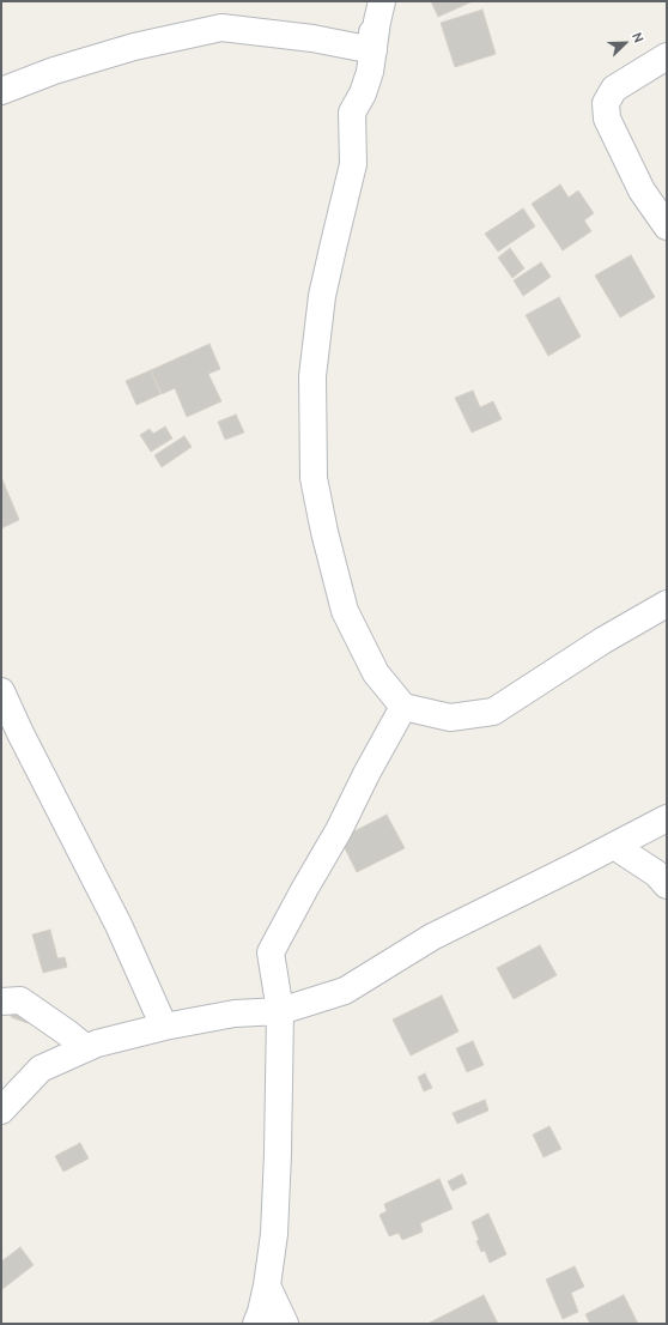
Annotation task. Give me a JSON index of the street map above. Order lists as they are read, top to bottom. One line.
{"north":"top right"}
